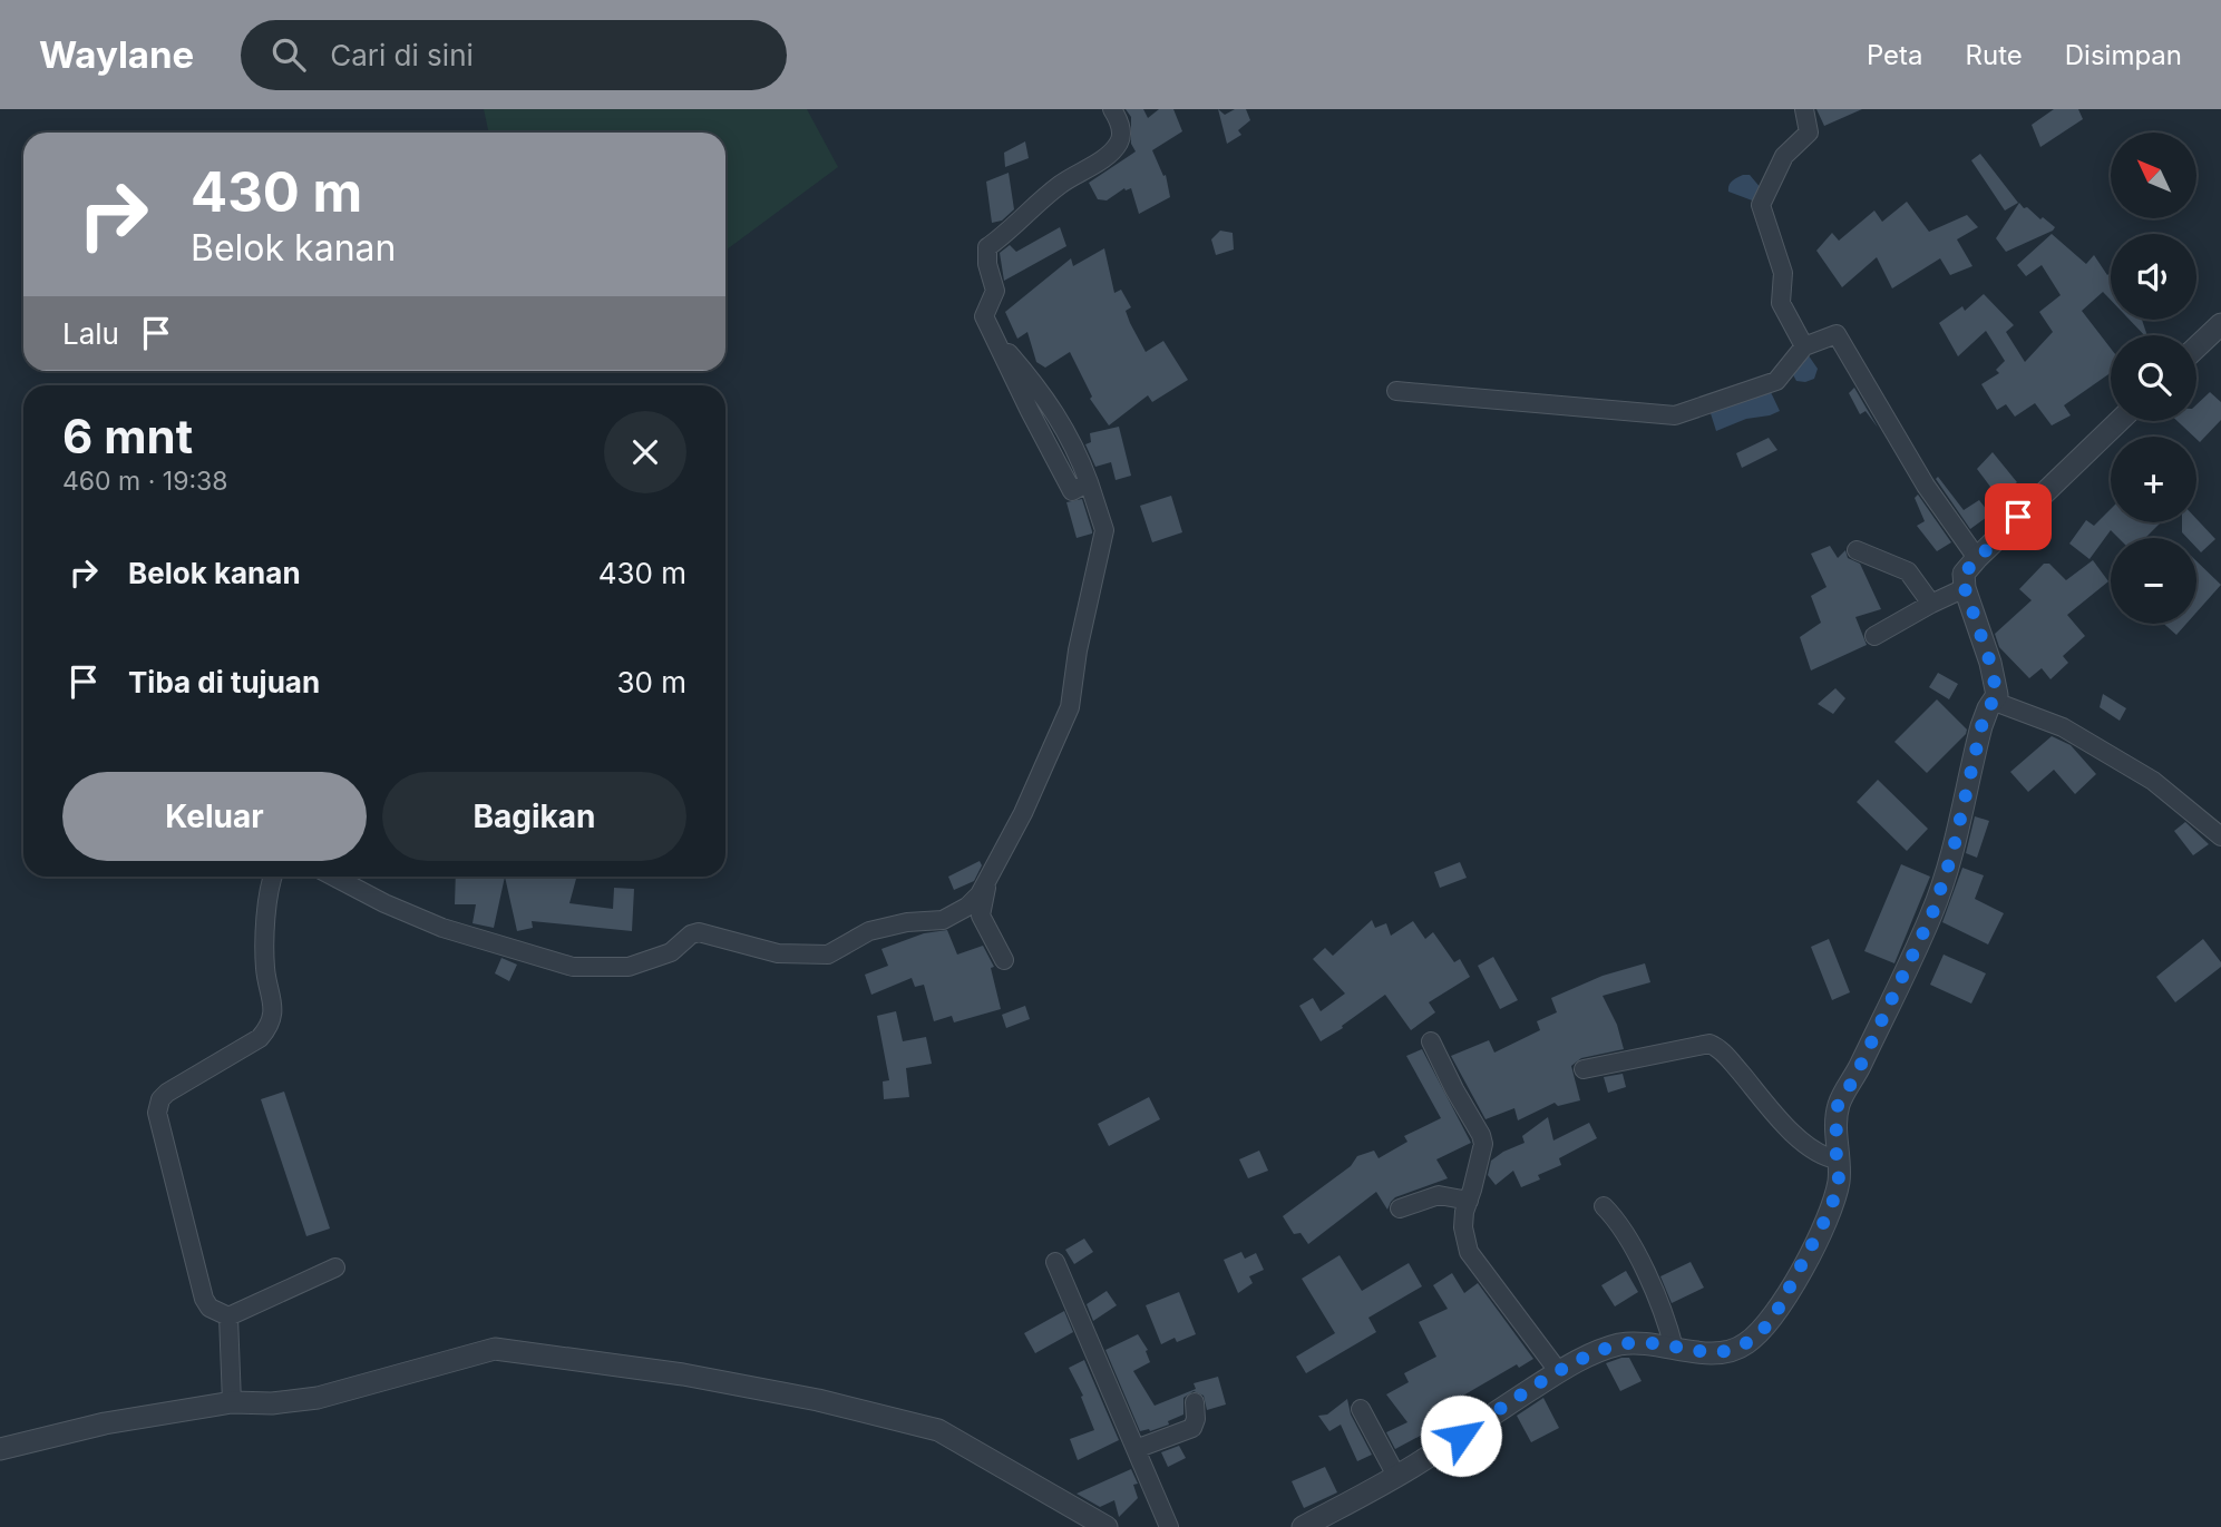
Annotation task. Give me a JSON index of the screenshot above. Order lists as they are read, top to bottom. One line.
{"north":"top left","page":{"header":"Waylane","search":"Cari di sini","nav":["Peta","Rute","Disimpan"],"map_buttons":["+","−"],"turn":["430 m","Belok kanan"],"then":"Lalu","heading":["6 mnt","460 m · 19:38"],"list":[{"name":"Belok kanan","value":"430 m"},{"name":"Tiba di tujuan","value":"30 m"}],"buttons":["Keluar","Bagikan"]}}
